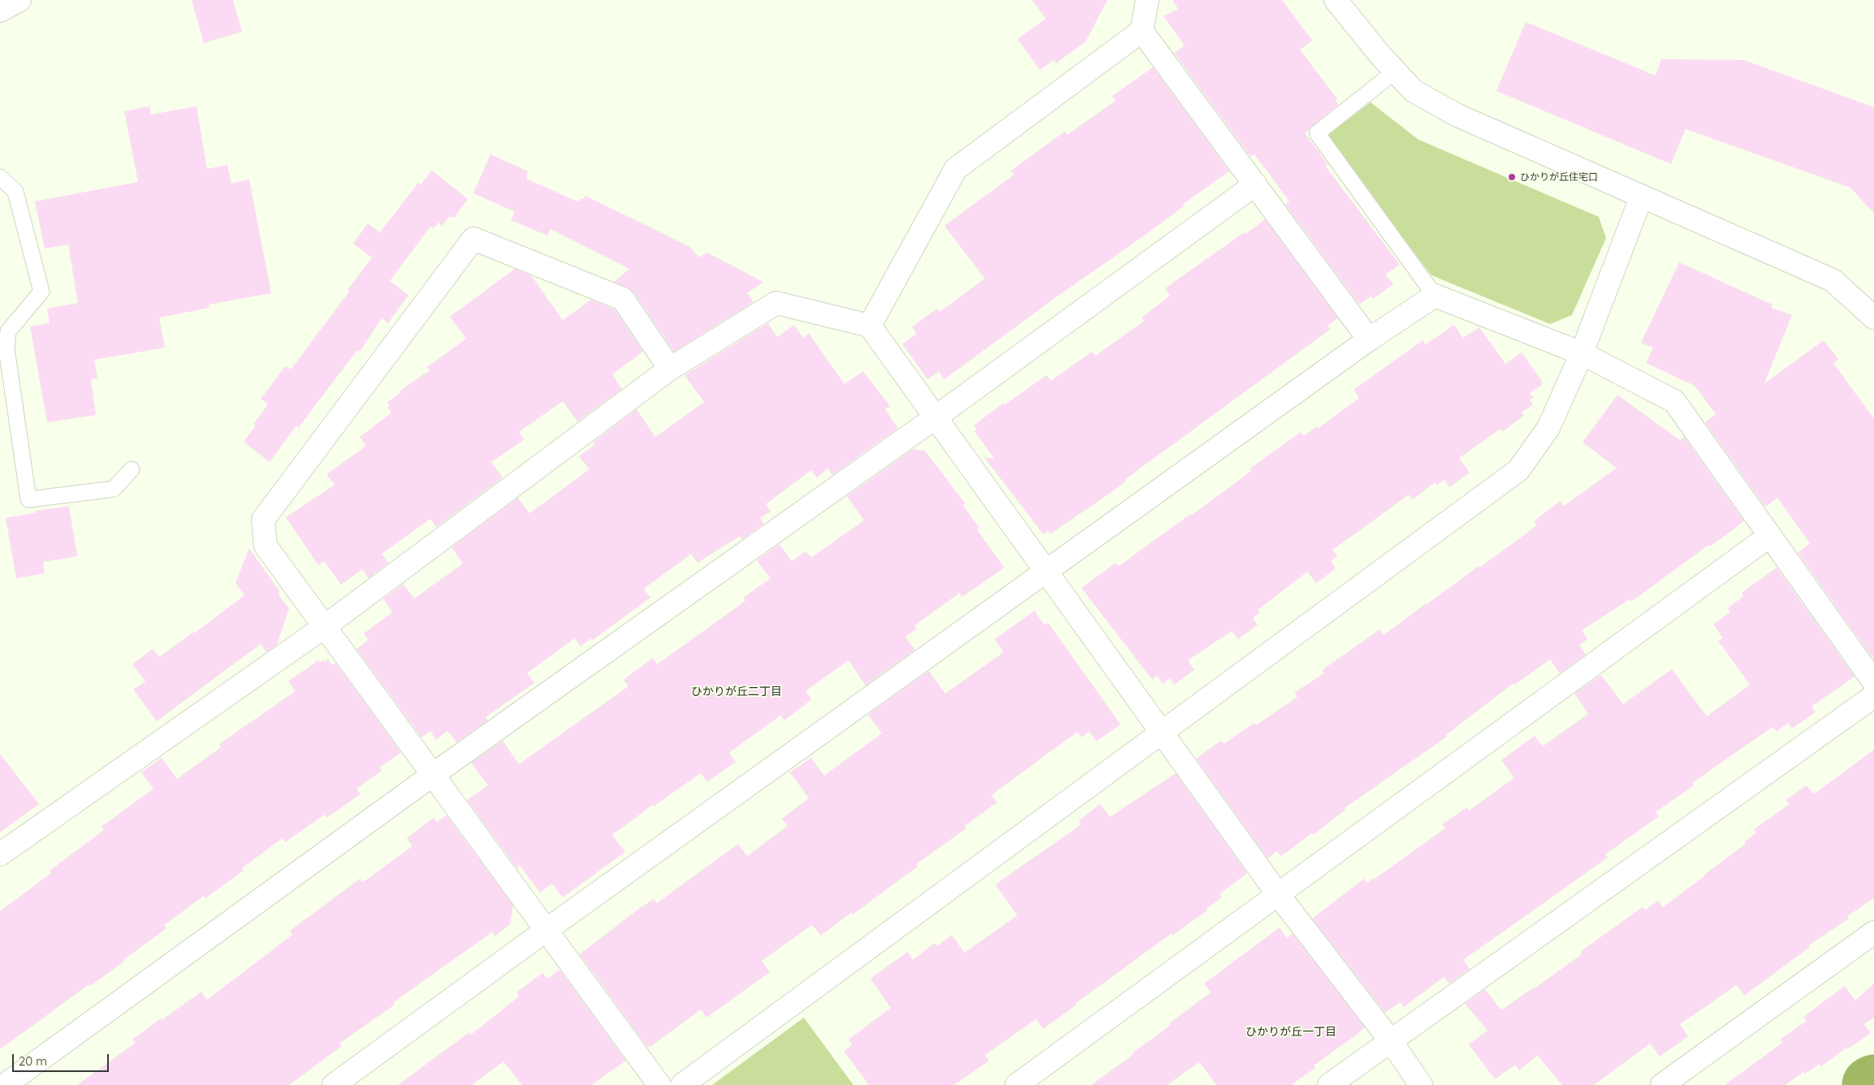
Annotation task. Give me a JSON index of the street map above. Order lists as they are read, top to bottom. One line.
{"districts":["ひかりが丘二丁目","ひかりが丘一丁目"],"places":["ひかりが丘住宅口"],"scale_bar":"20 m"}
